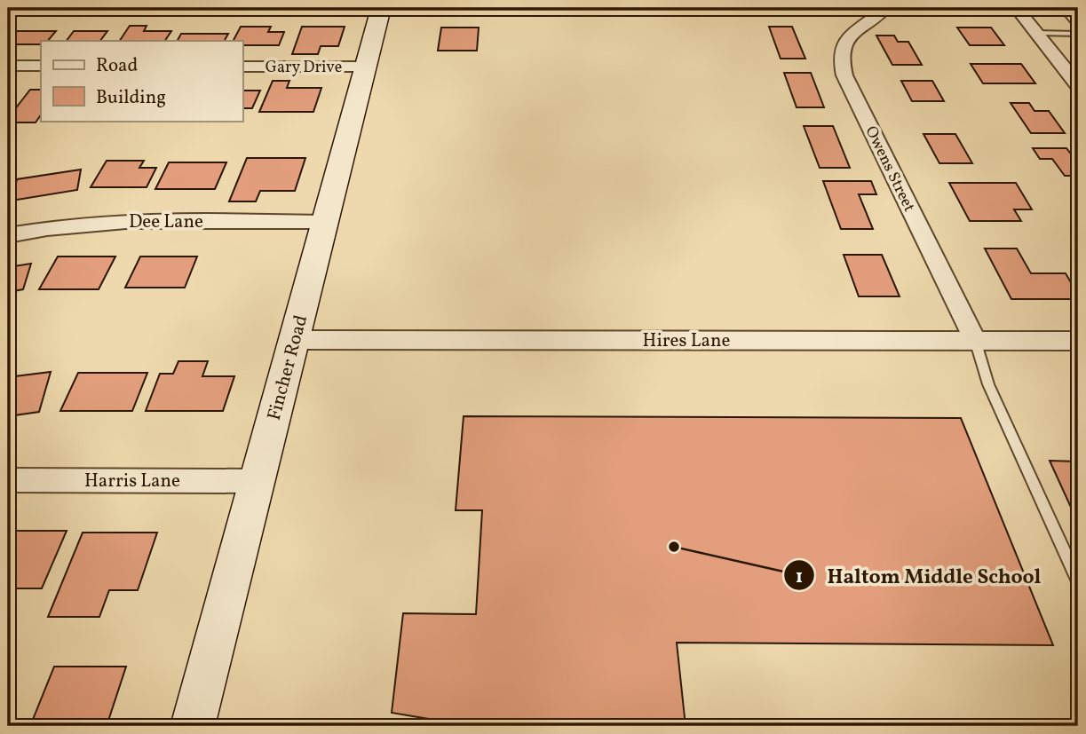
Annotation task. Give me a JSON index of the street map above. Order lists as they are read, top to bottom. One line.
{"streets":{"street":["Gary Drive","Owens Street","Dee Lane","Hires Lane","Fincher Road","Harris Lane"]},"crossings":[["Gary Drive","Fincher Road"],["Owens Street","Hires Lane"],["Dee Lane","Fincher Road"],["Hires Lane","Fincher Road"],["Fincher Road","Harris Lane"]],"places":["Haltom Middle School"],"legend":["Road","Building"]}
